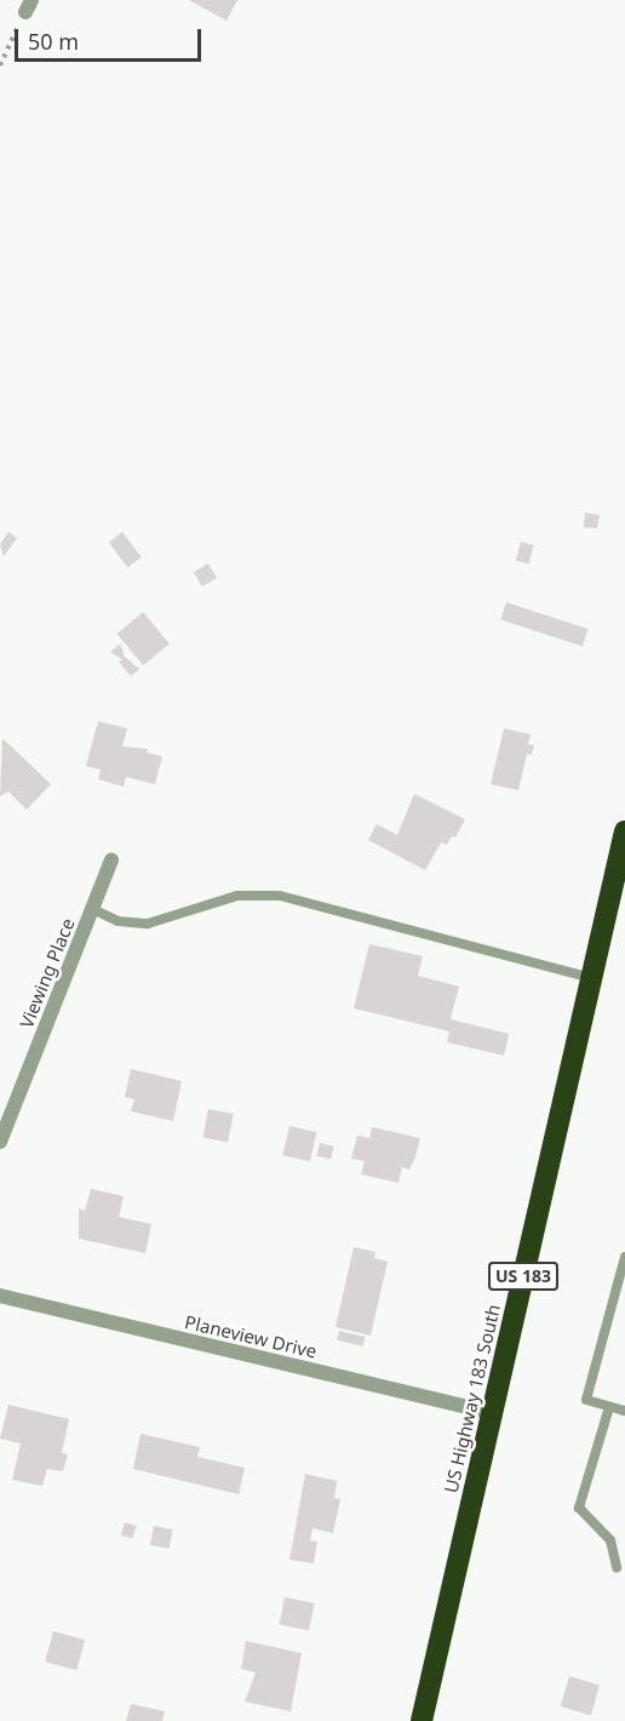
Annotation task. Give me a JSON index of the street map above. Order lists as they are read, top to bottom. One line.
{"streets":{"highway":["US 183","US Highway 183 South"],"street":["Viewing Place","Planeview Drive"]},"crossings":[["Planeview Drive","US Highway 183 South"]],"scale_bar":"50 m"}
